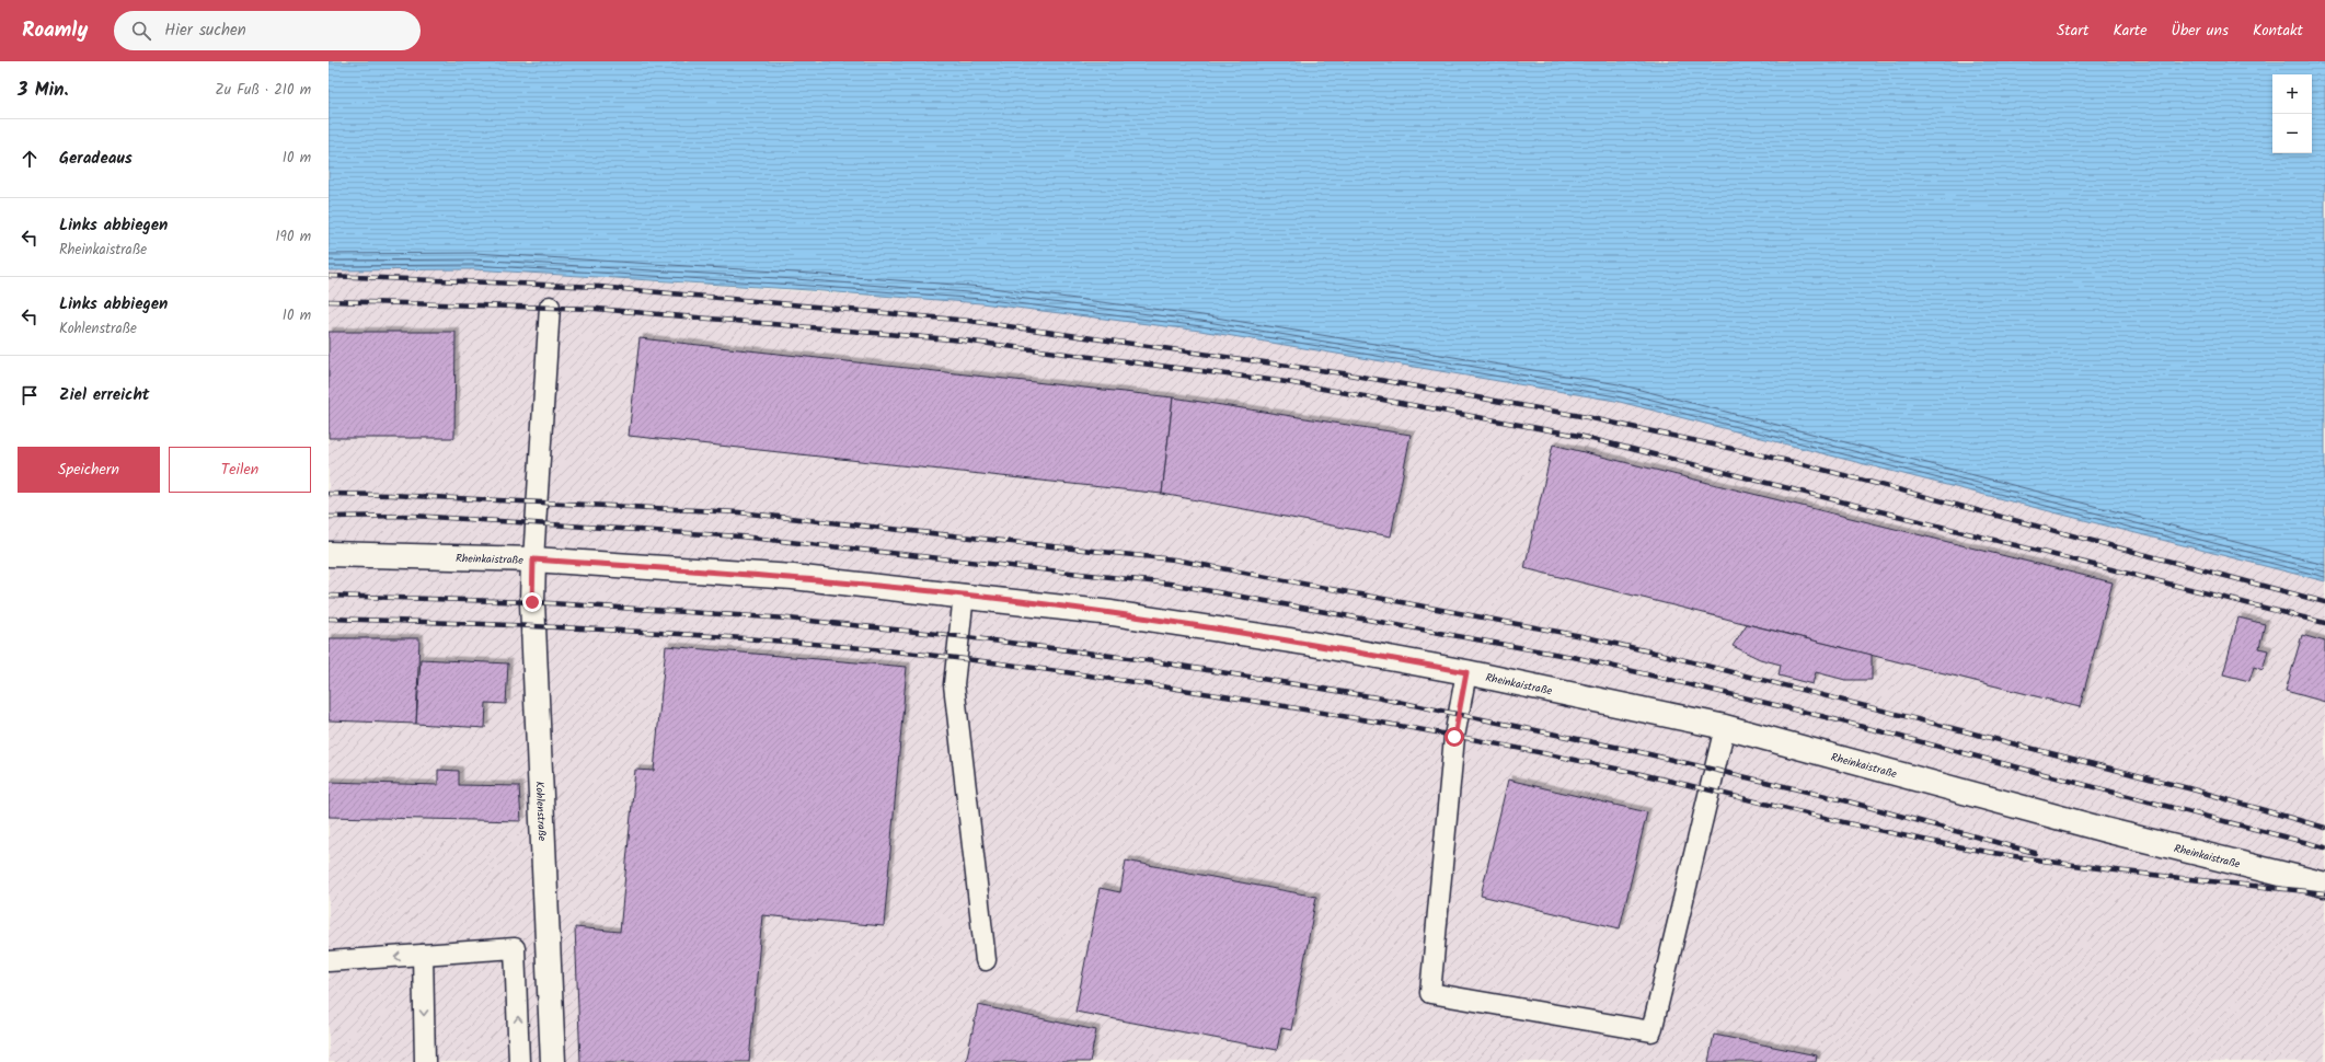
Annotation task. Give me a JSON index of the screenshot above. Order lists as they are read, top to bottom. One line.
{"streets":{"street":["Rheinkaistraße","Kohlenstraße"]},"crossings":[["Rheinkaistraße","Kohlenstraße"]],"page":{"header":"Roamly","search":"Hier suchen","nav":["Start","Karte","Über uns","Kontakt"],"heading":["3 Min.","Zu Fuß · 210 m"],"map_buttons":["+","−"],"list":[["Geradeaus","10 m"],["Links abbiegen","Rheinkaistraße","190 m"],["Links abbiegen","Kohlenstraße","10 m"],"Ziel erreicht"],"buttons":["Speichern","Teilen"]}}
